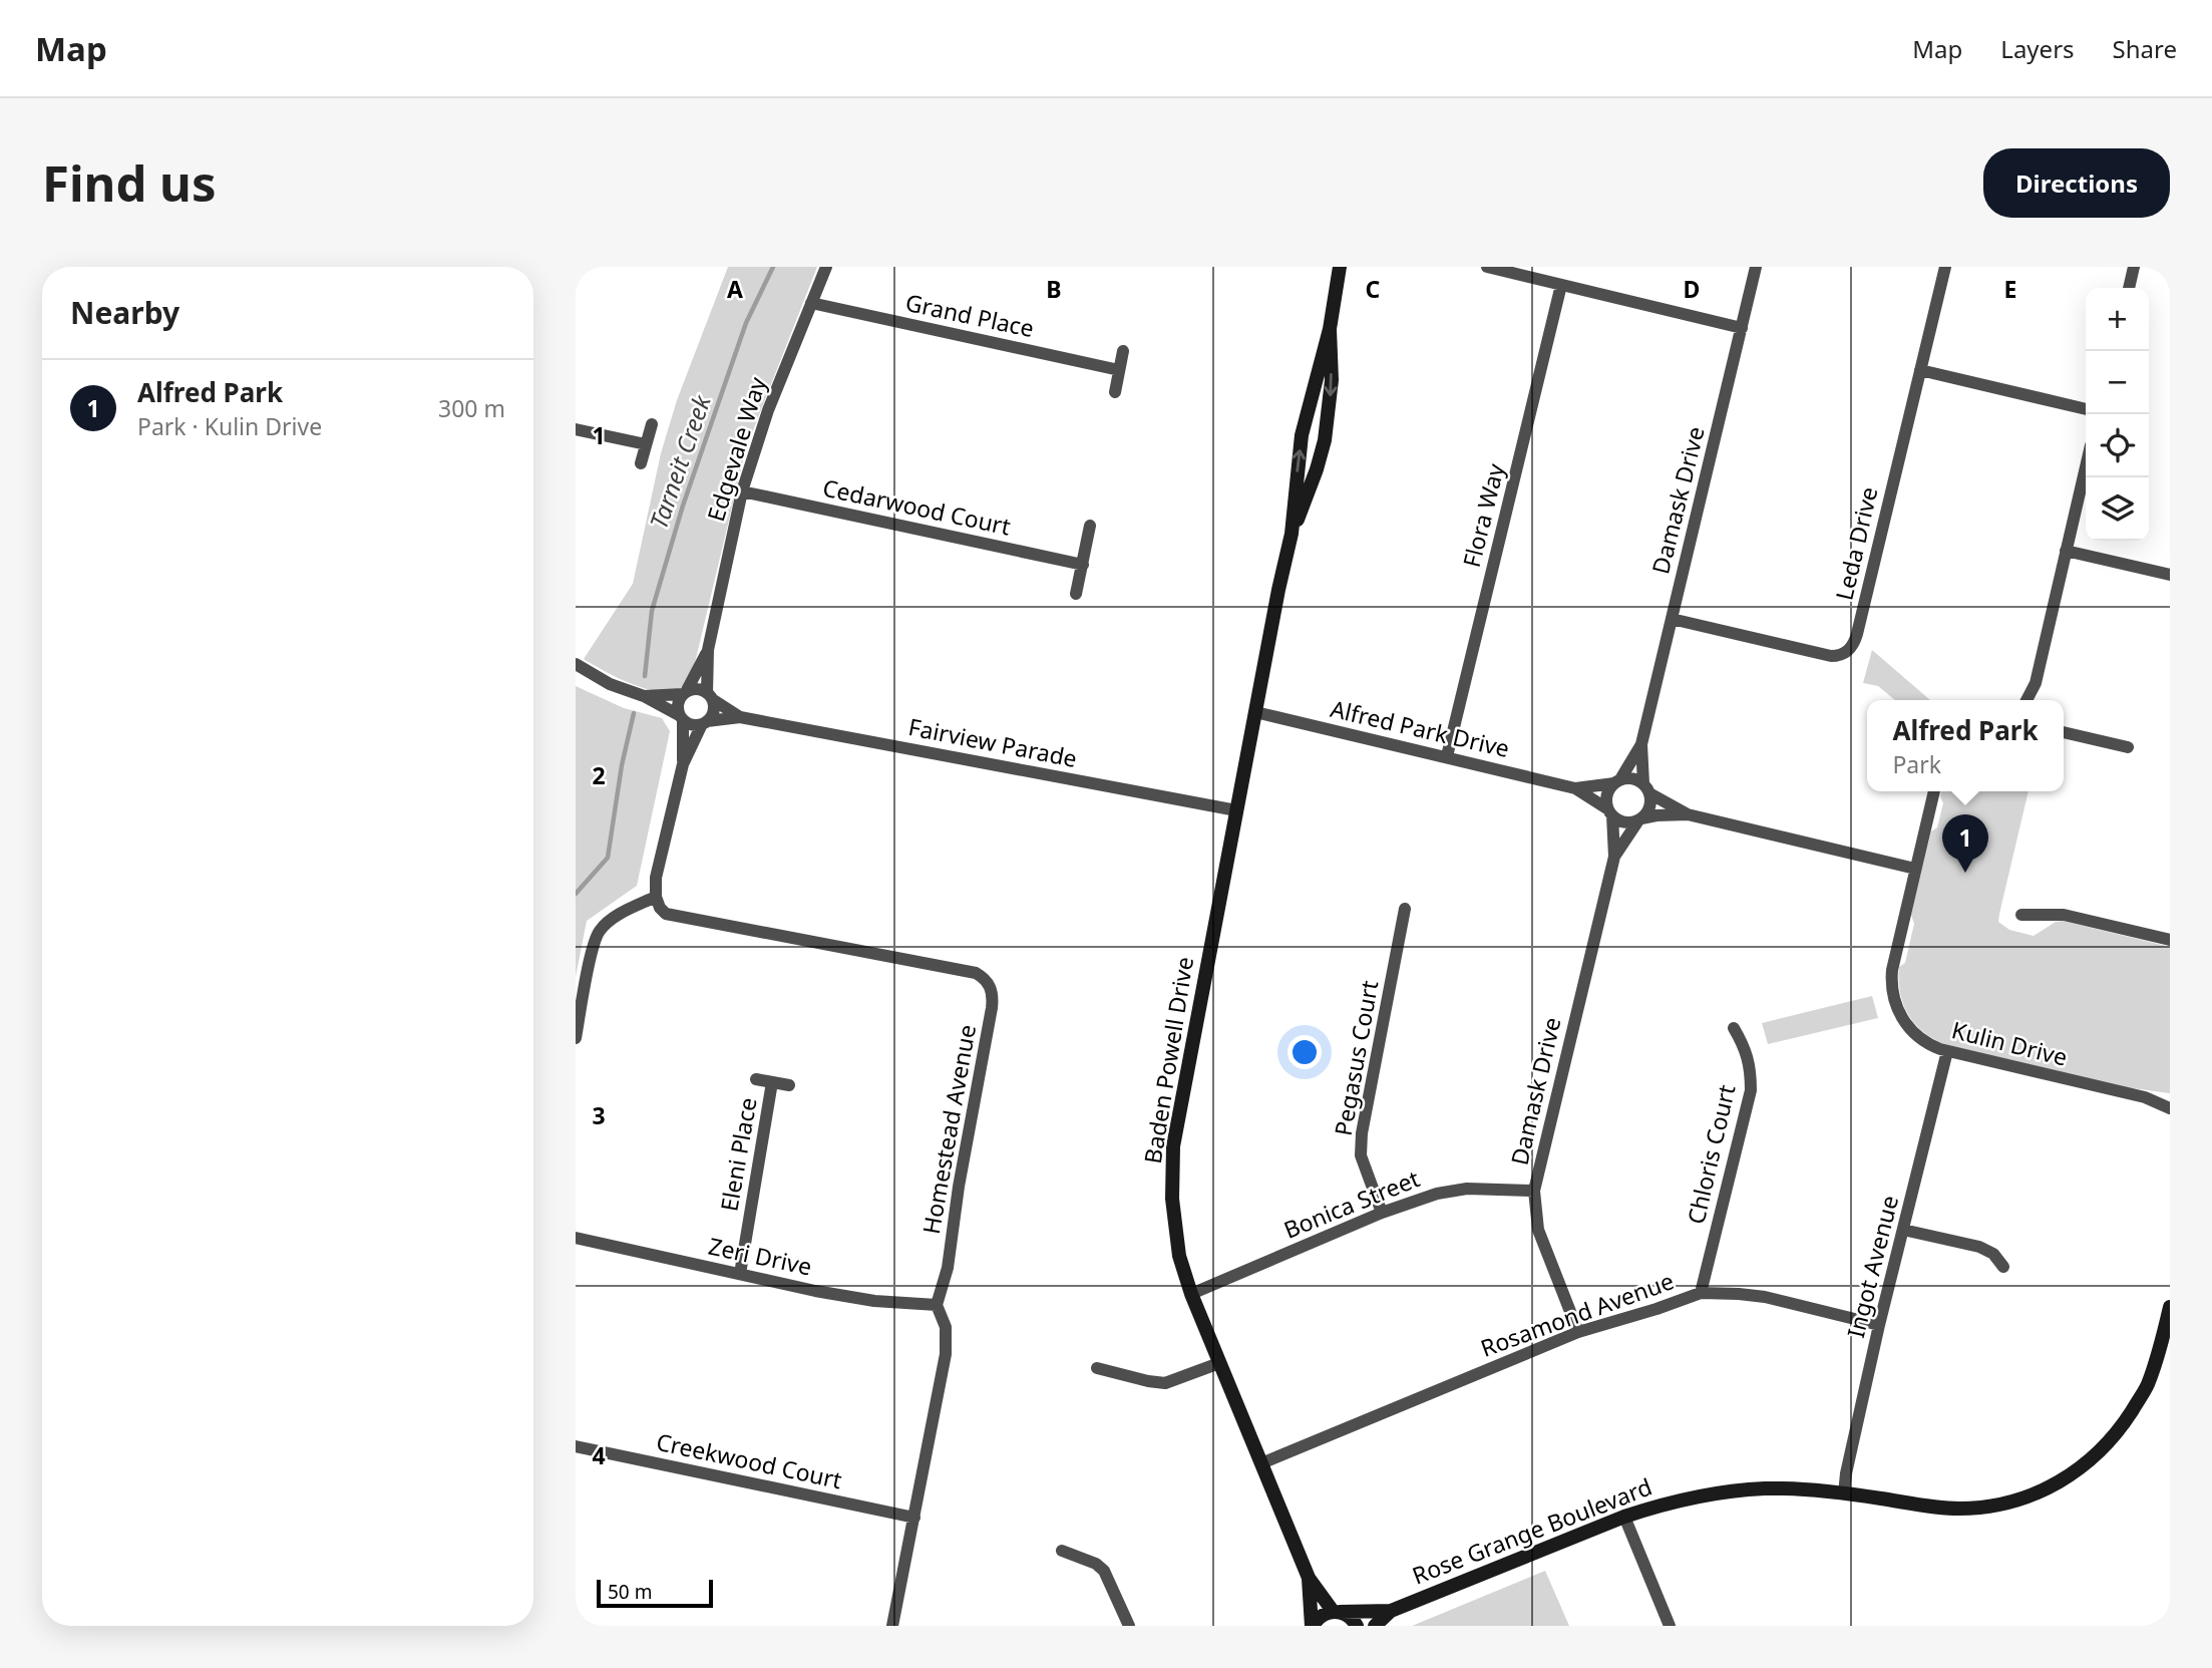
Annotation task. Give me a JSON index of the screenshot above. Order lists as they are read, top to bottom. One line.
{"streets":{"street":["Grand Place","Edgevale Way","Damask Drive","Cedarwood Court","Flora Way","Leda Drive","Alfred Park Drive","Fairview Parade","Kulin Drive","Pegasus Court","Baden Powell Drive","Homestead Avenue","Eleni Place","Chloris Court","Bonica Street","Zeri Drive","Ingot Avenue","Rosamond Avenue","Creekwood Court","Rose Grange Boulevard"]},"crossings":[["Grand Place","Edgevale Way"],["Edgevale Way","Cedarwood Court"],["Edgevale Way","Fairview Parade"],["Damask Drive","Leda Drive"],["Damask Drive","Alfred Park Drive"],["Damask Drive","Bonica Street"],["Damask Drive","Rosamond Avenue"],["Flora Way","Alfred Park Drive"],["Alfred Park Drive","Baden Powell Drive"],["Fairview Parade","Baden Powell Drive"],["Kulin Drive","Ingot Avenue"],["Pegasus Court","Bonica Street"],["Baden Powell Drive","Bonica Street"],["Baden Powell Drive","Rosamond Avenue"],["Baden Powell Drive","Rose Grange Boulevard"],["Homestead Avenue","Zeri Drive"],["Eleni Place","Zeri Drive"],["Chloris Court","Rosamond Avenue"],["Ingot Avenue","Rosamond Avenue"],["Ingot Avenue","Rose Grange Boulevard"]],"water":["Tarneit Creek"],"scale_bar":"50 m","page":{"header":"Map","nav":["Map","Layers","Share"],"buttons":"Directions","title":"Find us","heading":"Nearby","map_buttons":["+","−"],"list":[{"mark":"1","name":"Alfred Park","note":"Park · Kulin Drive","value":"300 m"}],"popup":["Alfred Park","Park"],"pins":"1","scale":"50 m"},"grid":{"columns":["A","B","C","D","E"],"rows":["1","2","3","4"]}}
